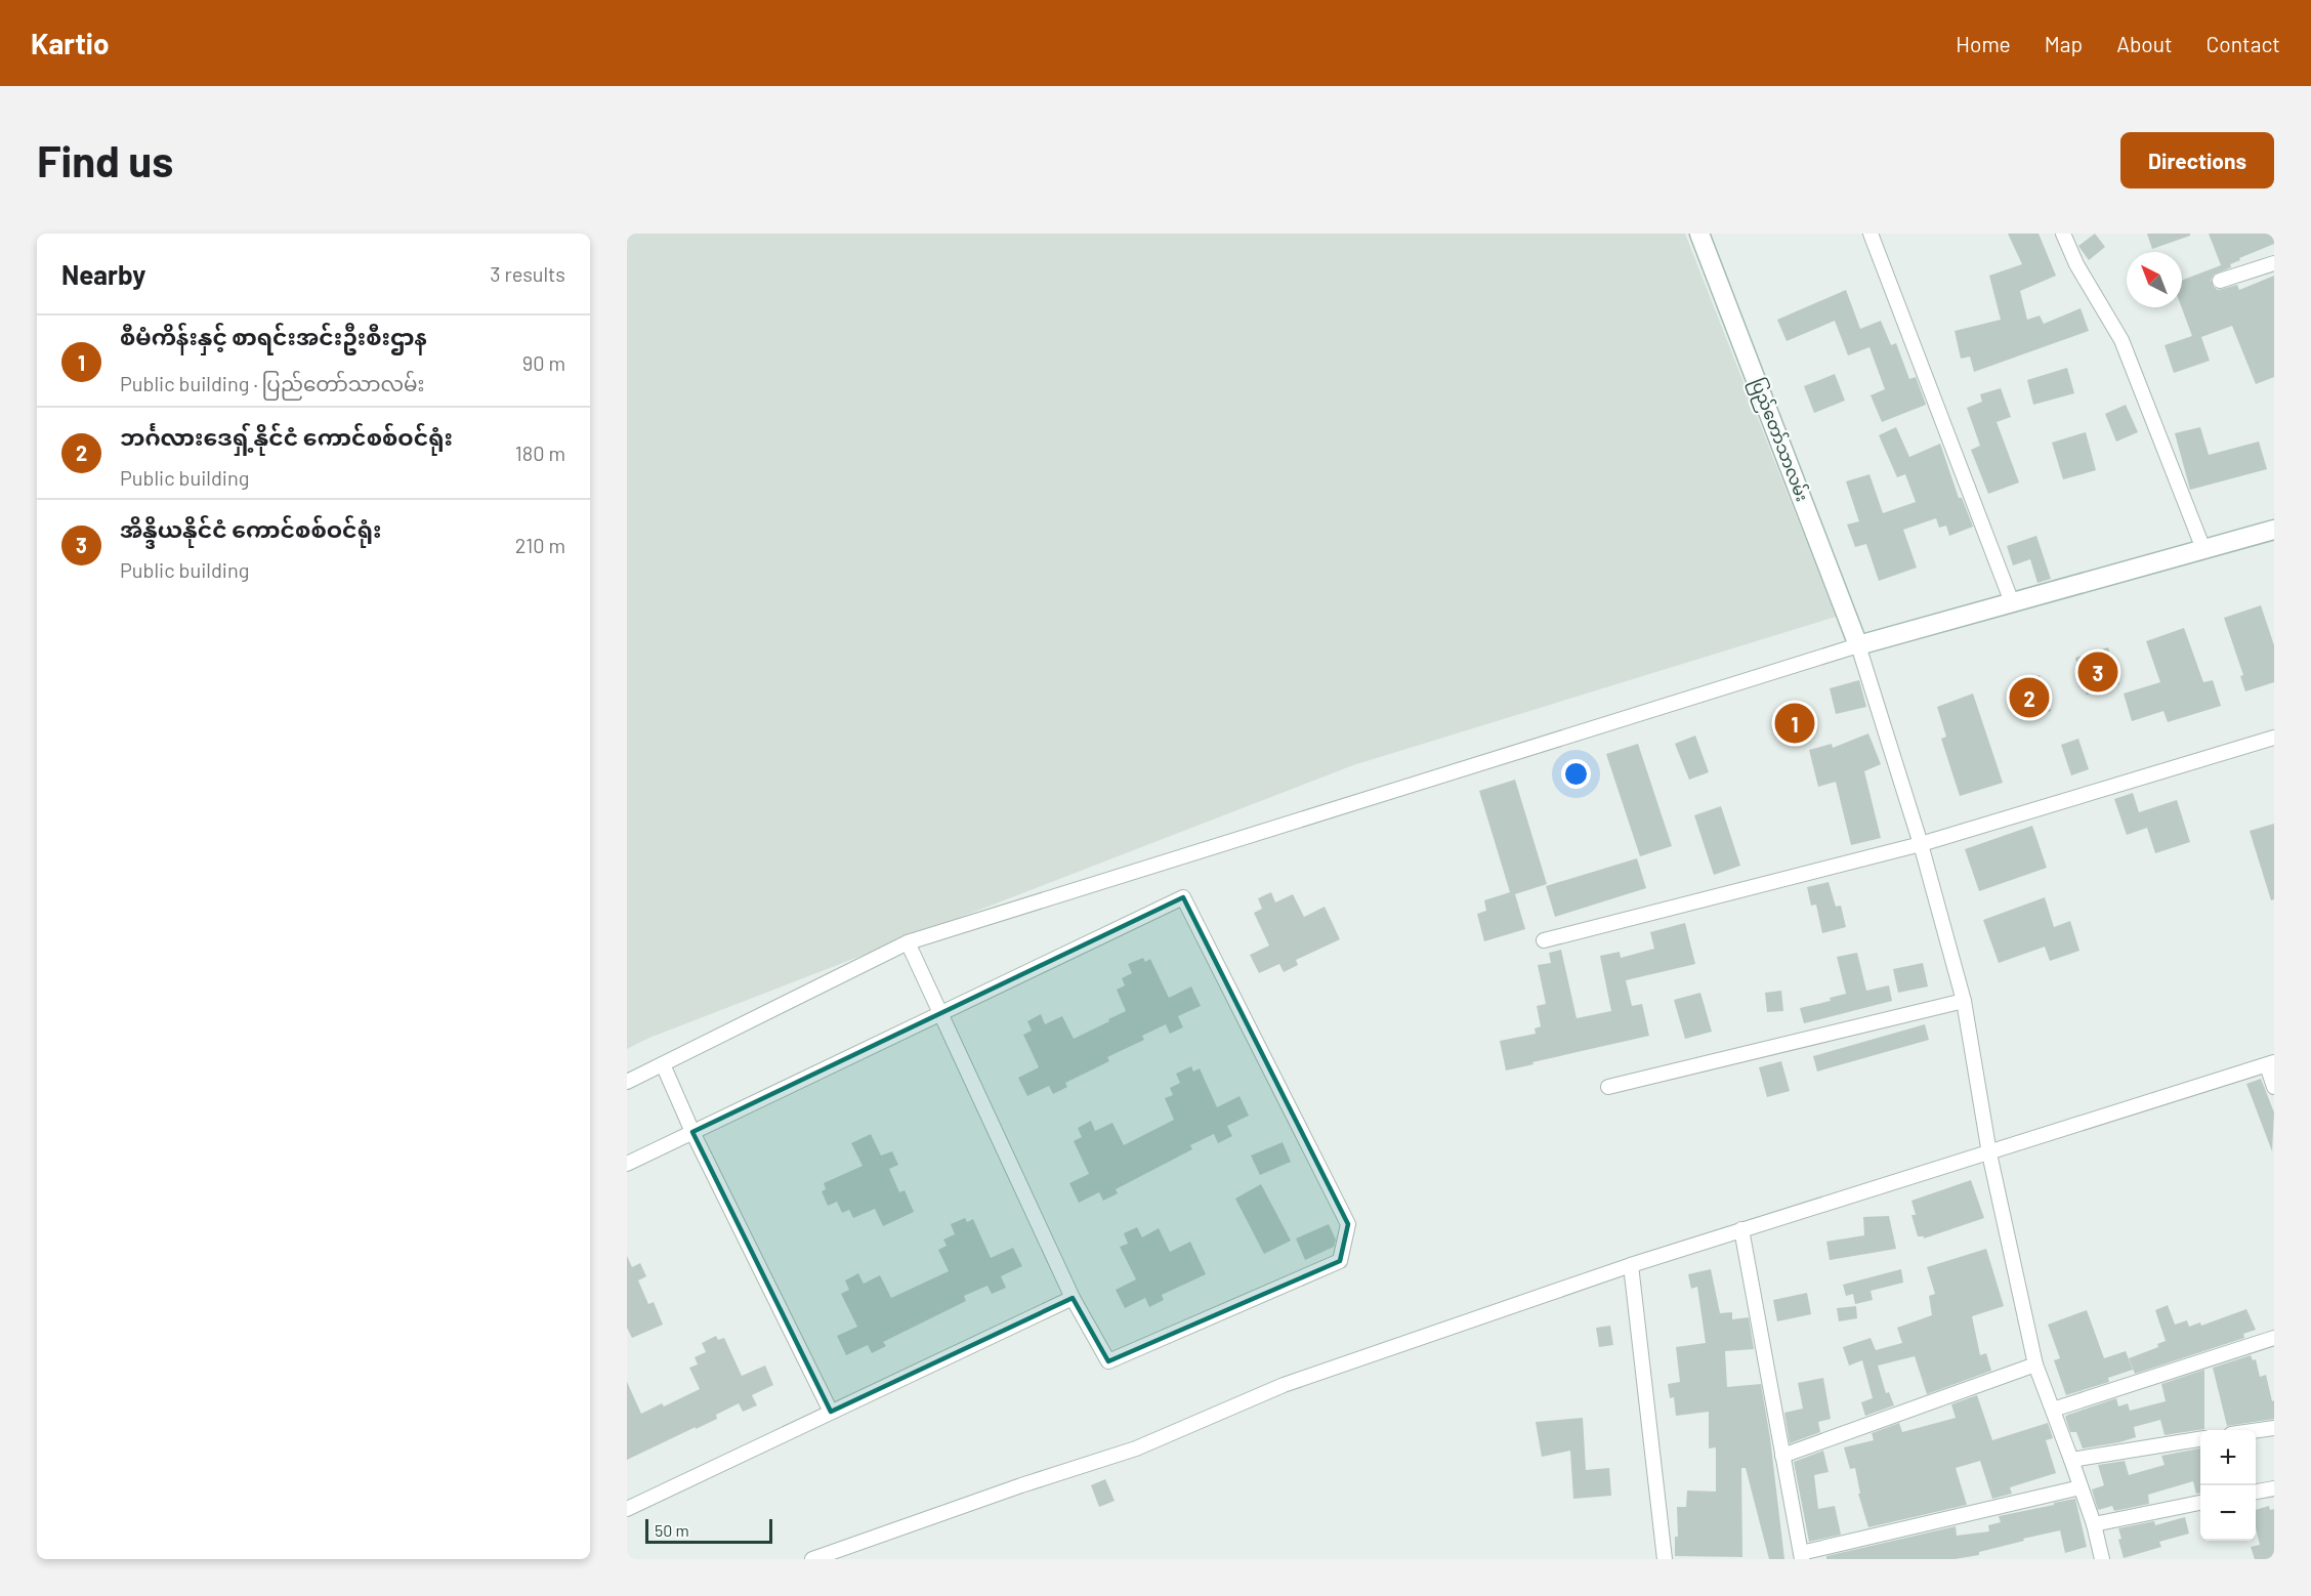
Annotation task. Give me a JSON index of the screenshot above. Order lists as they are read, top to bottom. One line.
{"streets":{"street":["ပြည်တော်သာလမ်း"]},"scale_bar":"50 m","north":"top left","page":{"header":"Kartio","nav":["Home","Map","About","Contact"],"buttons":"Directions","title":"Find us","heading":["Nearby","3 results"],"list":[{"mark":"1","name":"စီမံကိန်းနှင့် စာရင်းအင်းဦးစီးဌာန","note":"Public building · ပြည်တော်သာလမ်း","value":"90 m"},{"mark":"2","name":"ဘင်္ဂလားဒေရှ့်နိုင်ငံ ကောင်စစ်ဝင်ရုံး","note":"Public building","value":"180 m"},{"mark":"3","name":"အိန္ဒိယနိုင်ငံ ကောင်စစ်ဝင်ရုံး","note":"Public building","value":"210 m"}],"pins":["3","2","1"],"map_buttons":["+","−"],"scale":"50 m"}}
